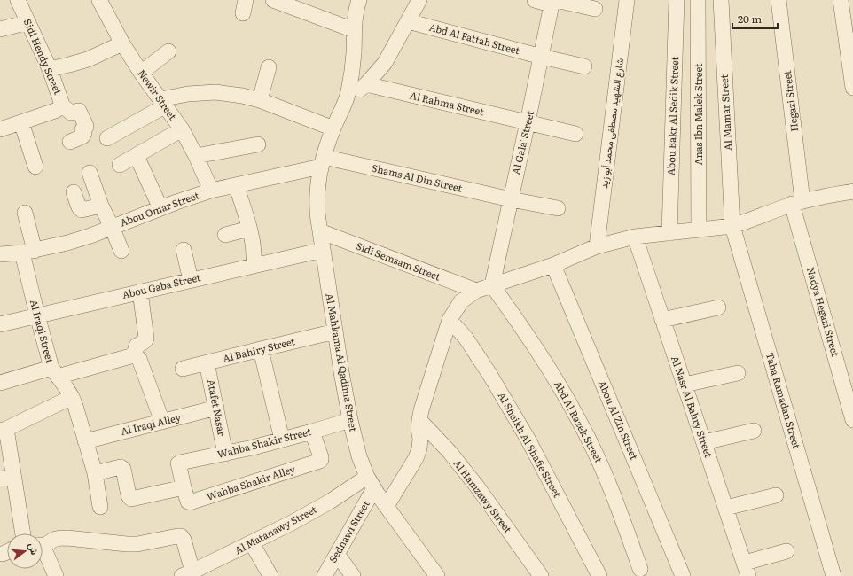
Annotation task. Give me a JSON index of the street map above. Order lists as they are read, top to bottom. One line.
{"streets":{"street":["Abd Al Fattah Street","Sidi Hendy Street","Newir Street","Hegazi Street","Al Rahma Street","Al Mamar Street","Anas Ibn Malek Street","Abou Bakr Al Sedik Street","شارع الشهيد مصطفى محمد أبو زيد","Al Gala' Street","Shams Al Din Street","Abou Omar Street","Sidi Semsam Street","Abou Gaba Street","Nadya Hegazi Street","Al Iraqi Street","Al Bahiry Street","Al Mahkama Al Qadima Street","Taha Ramadan Street","Al Nasr Al Bahry Street","Atafet Nasar","Abou Al Zin Street","Abd Al Razek Street","Al Iraqi Alley","Wahba Shakir Street","Al Sheikh Al Shafie Street","Wahba Shakir Alley","Al Hamzawy Street","Al Matanawy Street","Sednawi Street"]},"crossings":[["Abd Al Fattah Street","Al Gala' Street"],["Newir Street","Abou Omar Street"],["Hegazi Street","Nadya Hegazi Street"],["Al Rahma Street","Al Gala' Street"],["Al Mamar Street","Taha Ramadan Street"],["Al Gala' Street","Shams Al Din Street"],["Al Gala' Street","Abd Al Razek Street"],["Shams Al Din Street","Abou Omar Street"],["Shams Al Din Street","Al Mahkama Al Qadima Street"],["Abou Omar Street","Al Iraqi Street"],["Abou Omar Street","Al Mahkama Al Qadima Street"],["Sidi Semsam Street","Al Mahkama Al Qadima Street"],["Abou Gaba Street","Al Iraqi Street"],["Abou Gaba Street","Al Mahkama Al Qadima Street"],["Al Iraqi Street","Al Iraqi Alley"],["Al Bahiry Street","Al Mahkama Al Qadima Street"],["Al Bahiry Street","Atafet Nasar"],["Al Mahkama Al Qadima Street","Wahba Shakir Street"],["Al Mahkama Al Qadima Street","Al Matanawy Street"],["Al Mahkama Al Qadima Street","Sednawi Street"],["Atafet Nasar","Al Iraqi Alley"],["Atafet Nasar","Wahba Shakir Street"],["Wahba Shakir Street","Wahba Shakir Alley"],["Al Matanawy Street","Sednawi Street"]],"scale_bar":"20 m","north":"right"}
